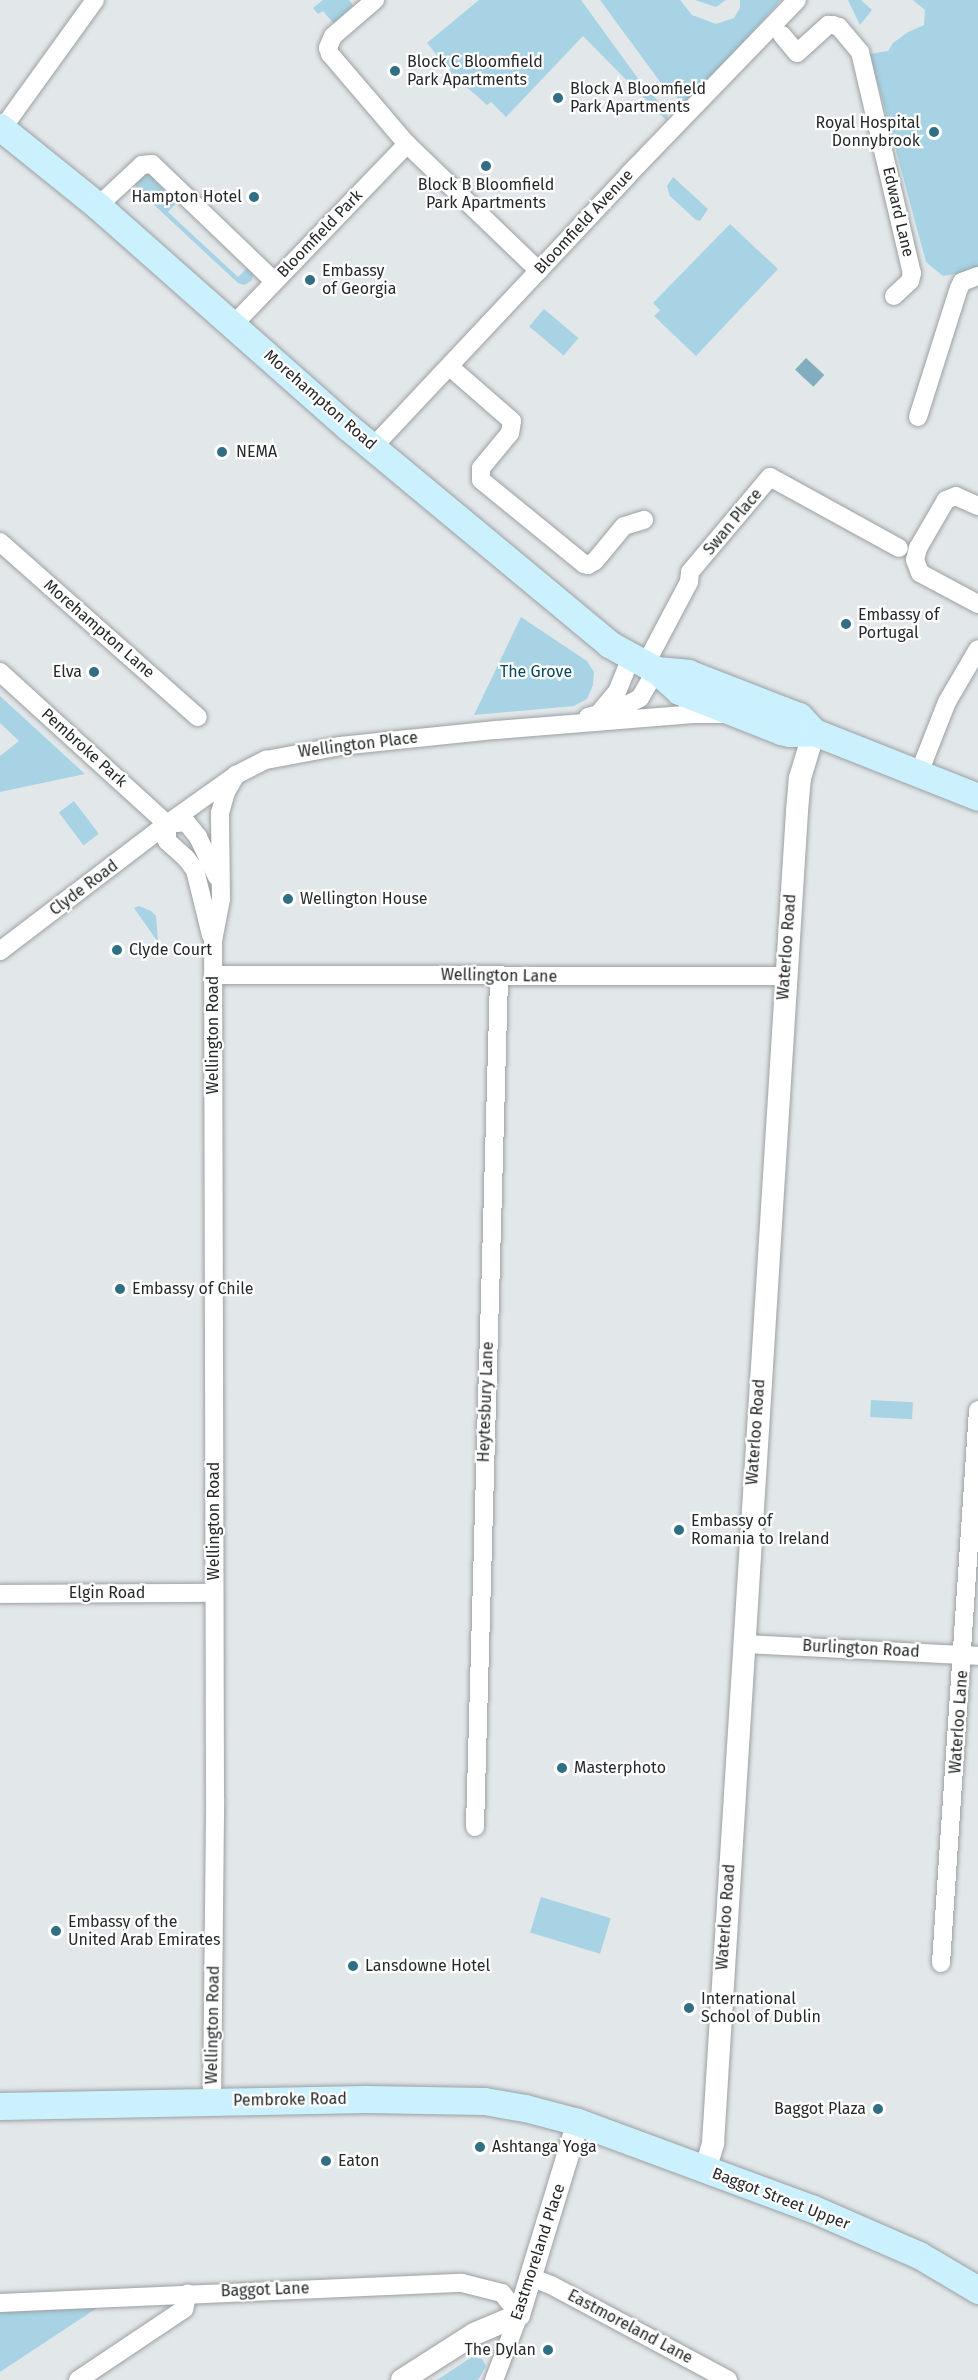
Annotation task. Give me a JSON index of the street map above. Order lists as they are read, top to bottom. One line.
{"streets":{"main road":["Morehampton Road","Pembroke Road","Baggot Street Upper"],"street":["Edward Lane","Bloomfield Avenue","Bloomfield Park","Swan Place","Morehampton Lane","Wellington Place","Pembroke Park","Clyde Road","Waterloo Road","Wellington Lane","Wellington Road","Heytesbury Lane","Elgin Road","Burlington Road","Waterloo Lane","Eastmoreland Place","Baggot Lane","Eastmoreland Lane"]},"crossings":[["Bloomfield Avenue","Morehampton Road"],["Bloomfield Park","Morehampton Road"],["Morehampton Road","Swan Place"],["Morehampton Road","Wellington Place"],["Morehampton Road","Waterloo Road"],["Swan Place","Wellington Place"],["Wellington Place","Pembroke Park"],["Wellington Place","Clyde Road"],["Wellington Place","Wellington Road"],["Pembroke Park","Clyde Road"],["Pembroke Park","Wellington Road"],["Clyde Road","Wellington Road"],["Waterloo Road","Wellington Lane"],["Waterloo Road","Burlington Road"],["Waterloo Road","Baggot Street Upper"],["Wellington Lane","Wellington Road"],["Wellington Lane","Heytesbury Lane"],["Wellington Road","Elgin Road"],["Wellington Road","Pembroke Road"],["Burlington Road","Waterloo Lane"],["Pembroke Road","Baggot Street Upper"],["Pembroke Road","Eastmoreland Place"],["Baggot Street Upper","Eastmoreland Place"],["Eastmoreland Place","Baggot Lane"],["Eastmoreland Place","Eastmoreland Lane"]],"parks":["The Grove"],"places":["Block C Bloomfield Park Apartments","Block A Bloomfield Park Apartments","Royal Hospital Donnybrook","Block B Bloomfield Park Apartments","Hampton Hotel","Embassy of Georgia","NEMA","Embassy of Portugal","Elva","Wellington House","Clyde Court","Embassy of Chile","Embassy of Romania to Ireland","Masterphoto","Embassy of the United Arab Emirates","Lansdowne Hotel","International School of Dublin","Baggot Plaza","Ashtanga Yoga","Eaton","The Dylan"]}
